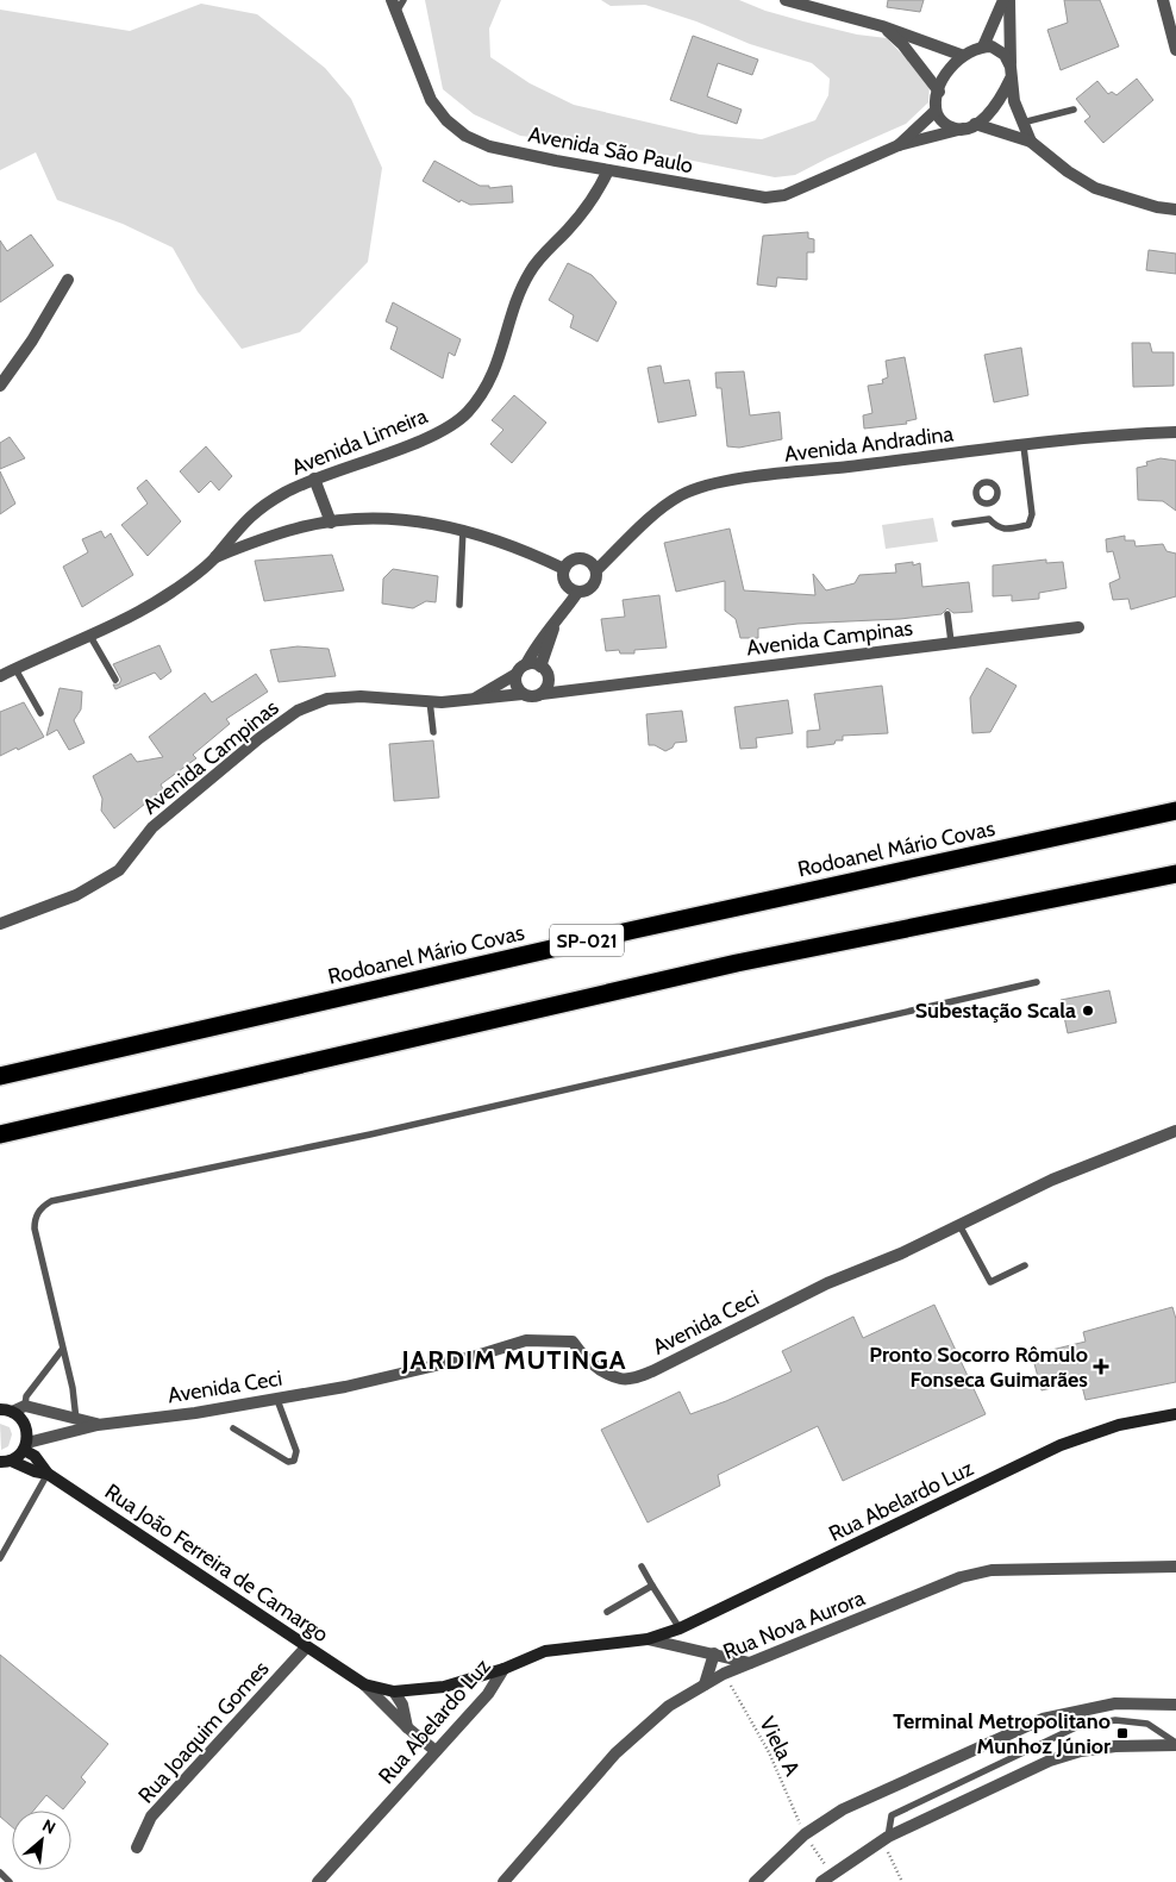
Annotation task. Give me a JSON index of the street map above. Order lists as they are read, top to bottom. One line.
{"streets":{"highway":["Rodoanel Mário Covas","SP-021"],"main road":["Rua Abelardo Luz","Rua João Ferreira de Camargo"],"street":["Avenida São Paulo","Avenida Limeira","Avenida Andradina","Avenida Campinas","Avenida Ceci","Rua Nova Aurora","Rua Joaquim Gomes"],"path":["Viela A"]},"crossings":[["Avenida São Paulo","Avenida Limeira"],["Avenida Ceci","Rua João Ferreira de Camargo"],["Rua Abelardo Luz","Rua João Ferreira de Camargo"],["Rua Abelardo Luz","Rua Nova Aurora"],["Rua João Ferreira de Camargo","Rua Joaquim Gomes"],["Rua Nova Aurora","Viela A"]],"districts":["JARDIM MUTINGA"],"places":{"other":["Subestação Scala"],"health":["Pronto Socorro Rômulo Fonseca Guimarães"],"transit":["Terminal Metropolitano Munhoz Júnior"]},"north":"top right"}
